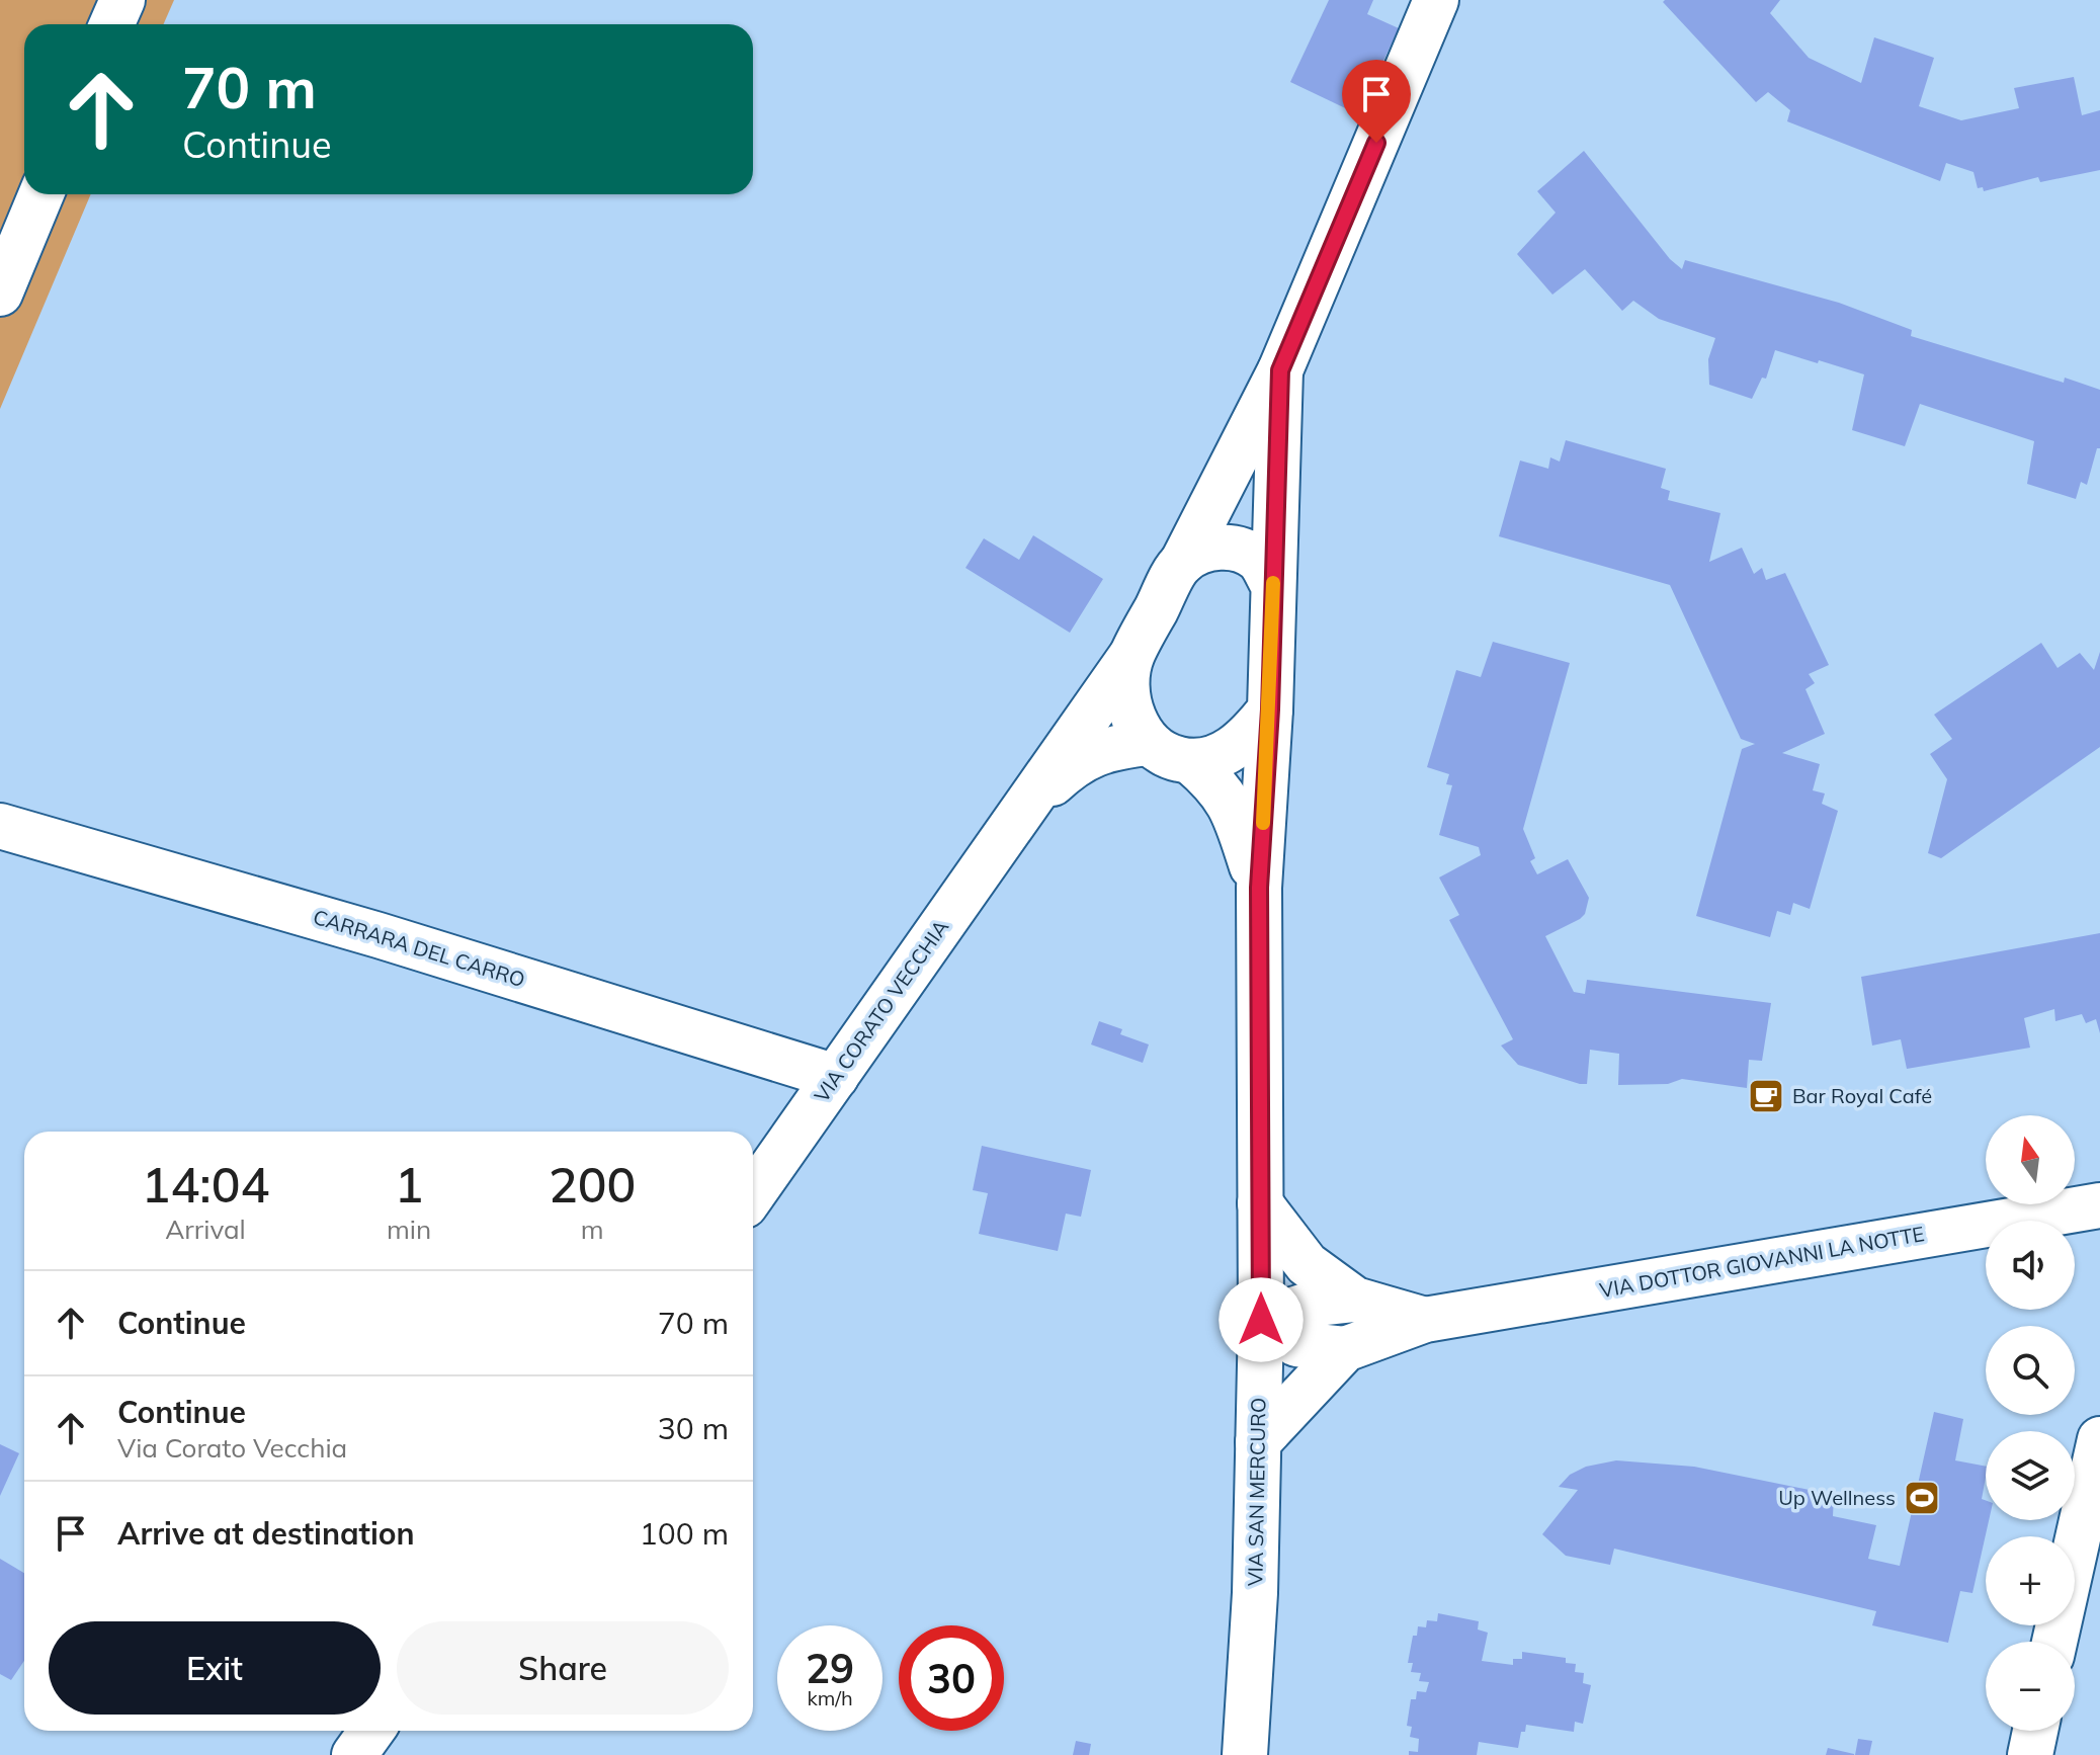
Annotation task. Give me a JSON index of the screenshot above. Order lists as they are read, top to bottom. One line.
{"streets":{"street":["CARRARA DEL CARRO","VIA CORATO VECCHIA","VIA DOTTOR GIOVANNI LA NOTTE","VIA SAN MERCURO"]},"crossings":[["CARRARA DEL CARRO","VIA CORATO VECCHIA"],["VIA CORATO VECCHIA","VIA SAN MERCURO"],["VIA DOTTOR GIOVANNI LA NOTTE","VIA SAN MERCURO"]],"places":{"cafe":["Bar Royal Café"],"sports":["Up Wellness"]},"north":"top","page":{"turn":["70 m","Continue"],"map_buttons":["+","−"],"eta":["14:04","Arrival","1","min","200","m"],"list":[{"name":"Continue","value":"70 m"},{"name":"Continue","note":"Via Corato Vecchia","value":"30 m"},{"name":"Arrive at destination","value":"100 m"}],"buttons":["Exit","Share"],"speed":"29 km/h","limit":"30"}}
